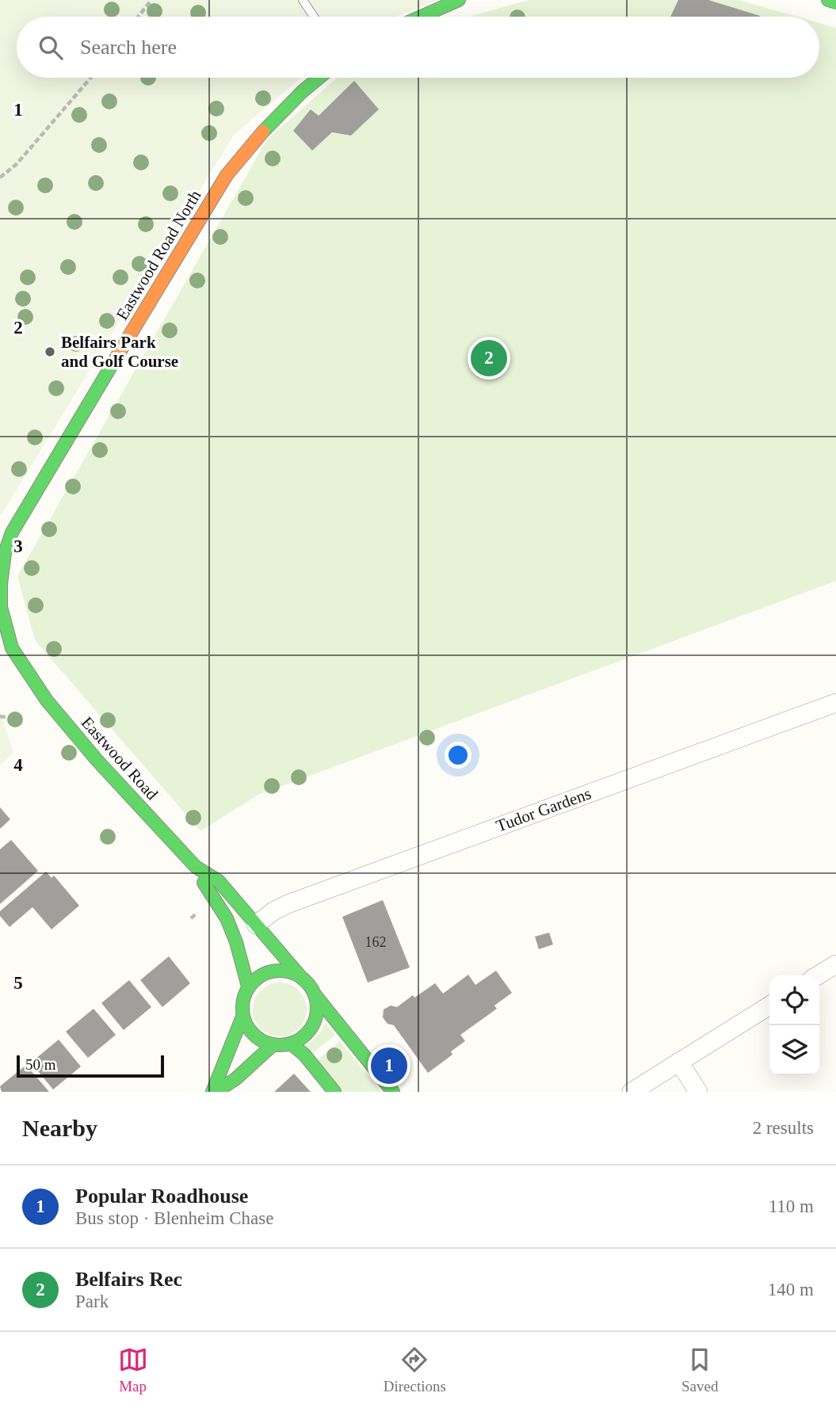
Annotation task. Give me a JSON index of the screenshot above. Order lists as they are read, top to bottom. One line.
{"streets":{"street":["Eastwood Road North","Eastwood Road","Tudor Gardens"]},"crossings":[["Eastwood Road North","Eastwood Road"],["Eastwood Road","Tudor Gardens"]],"places":["Belfairs Park and Golf Course"],"house_numbers":["162"],"scale_bar":"50 m","page":{"search":"Search here","pins":["2","1"],"scale":"50 m","heading":["Nearby","2 results"],"list":[{"mark":"1","name":"Popular Roadhouse","note":"Bus stop · Blenheim Chase","value":"110 m"},{"mark":"2","name":"Belfairs Rec","note":"Park","value":"140 m"}],"nav":["Map","Directions","Saved"]},"grid":{"rows":["1","2","3","4","5"]}}
